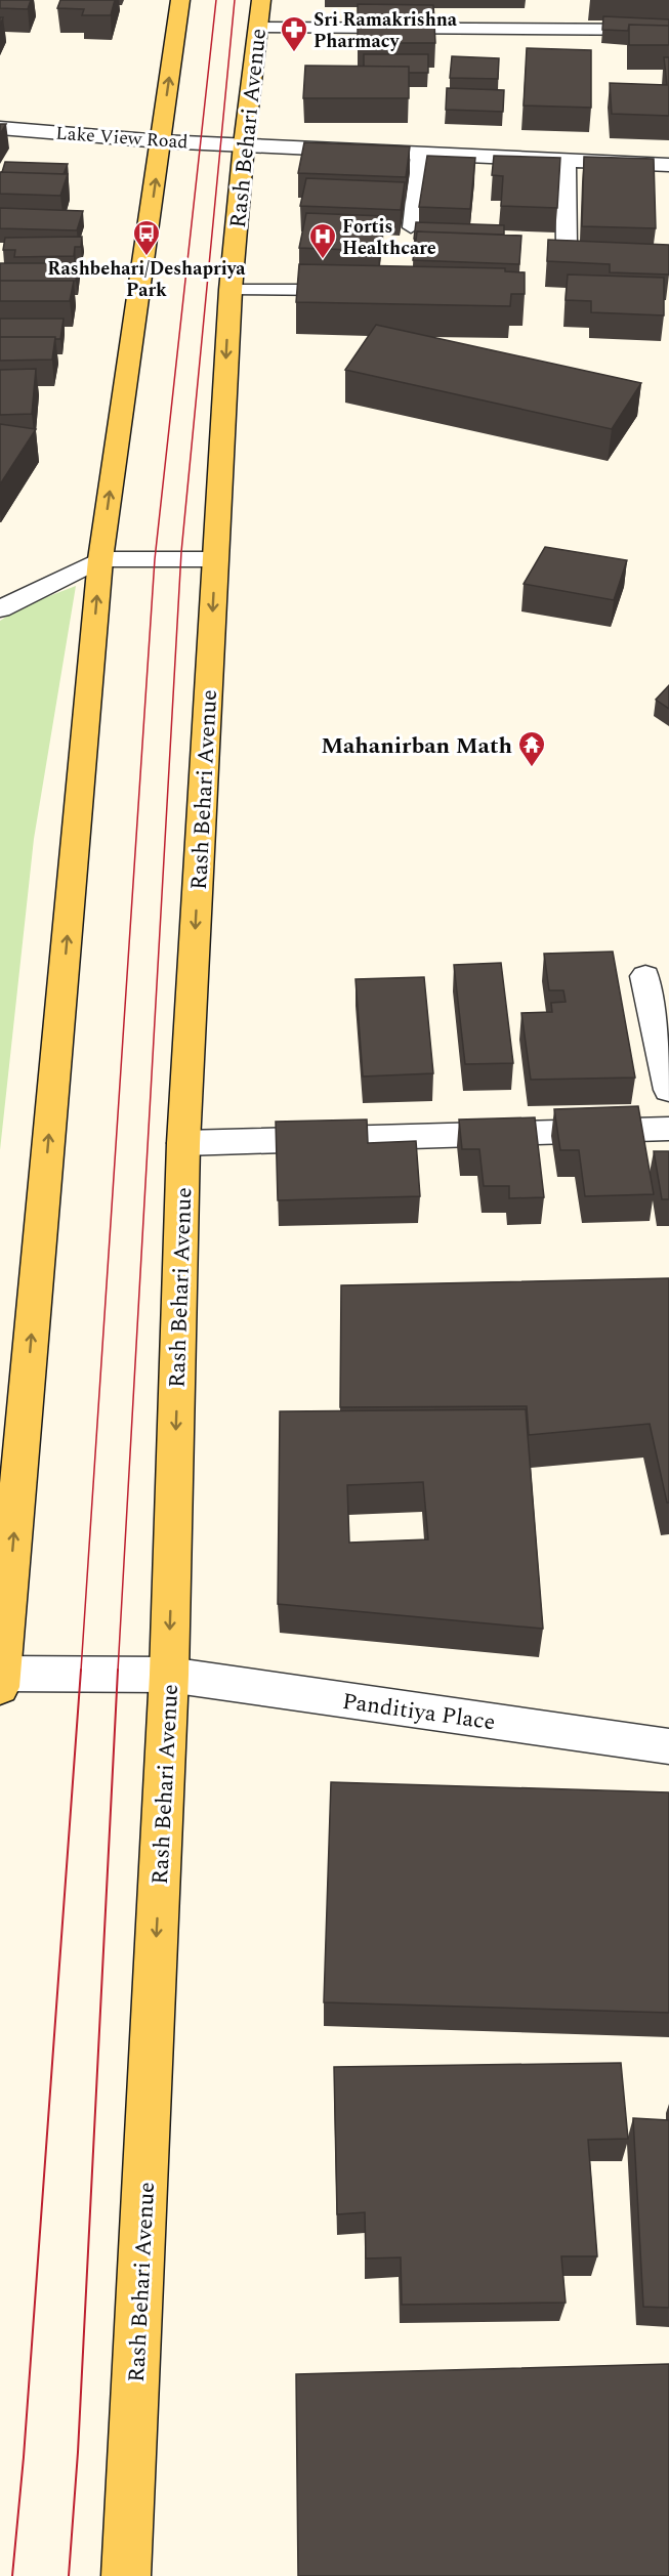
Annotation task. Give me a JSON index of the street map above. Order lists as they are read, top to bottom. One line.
{"streets":{"main road":["Rash Behari Avenue"],"street":["Lake View Road","Panditiya Place"]},"crossings":[["Rash Behari Avenue","Lake View Road"],["Rash Behari Avenue","Panditiya Place"]],"places":{"pharmacy":["Sri Ramakrishna Pharmacy"],"bus stop":["Rashbehari/Deshapriya Park"],"hospital":["Fortis Healthcare"],"temple":["Mahanirban Math"]}}
